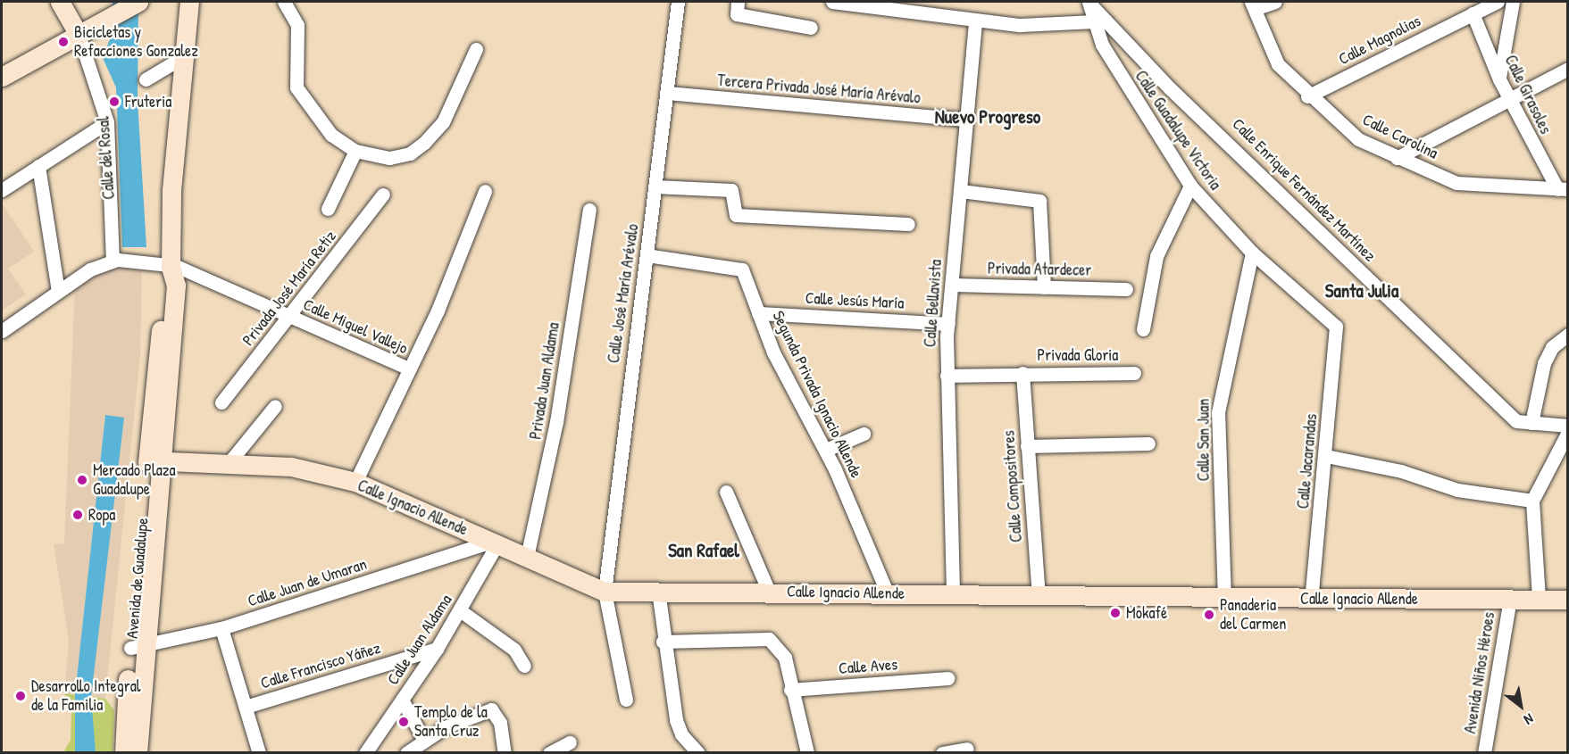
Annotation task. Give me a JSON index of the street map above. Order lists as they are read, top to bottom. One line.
{"streets":{"street":["Calle Magnolias","Tercera Privada José María Arévalo","Calle Girasoles","Calle Guadalupe Victoria","Calle Carolina","Calle del Rosal","Calle Enrique Fernández Martínez","Privada Atardecer","Privada José María Retiz","Calle José María Arévalo","Calle Jesús María","Calle Bellavista","Calle Miguel Vallejo","Privada Gloria","Privada Juan Aldama","Segunda Privada Ignacio Allende","Calle San Juan","Calle Jacarandas","Calle Compositores","Calle Ignacio Allende","Avenida de Guadalupe","Calle Juan de Umaran","Calle Juan Aldama","Calle Francisco Yáñez","Calle Aves","Avenida Niños Héroes"]},"crossings":[["Calle Magnolias","Calle Girasoles"],["Calle Magnolias","Calle Carolina"],["Tercera Privada José María Arévalo","Calle José María Arévalo"],["Tercera Privada José María Arévalo","Calle Bellavista"],["Calle Girasoles","Calle Carolina"],["Calle Guadalupe Victoria","Calle Enrique Fernández Martínez"],["Calle Guadalupe Victoria","Calle San Juan"],["Calle Guadalupe Victoria","Calle Jacarandas"],["Calle del Rosal","Calle Miguel Vallejo"],["Privada Atardecer","Calle Bellavista"],["Privada José María Retiz","Calle Miguel Vallejo"],["Calle José María Arévalo","Segunda Privada Ignacio Allende"],["Calle José María Arévalo","Calle Ignacio Allende"],["Calle Jesús María","Calle Bellavista"],["Calle Jesús María","Segunda Privada Ignacio Allende"],["Calle Bellavista","Privada Gloria"],["Calle Bellavista","Calle Ignacio Allende"],["Calle Miguel Vallejo","Avenida de Guadalupe"],["Privada Gloria","Calle Compositores"],["Privada Juan Aldama","Calle Ignacio Allende"],["Segunda Privada Ignacio Allende","Calle Ignacio Allende"],["Calle San Juan","Calle Ignacio Allende"],["Calle Jacarandas","Calle Ignacio Allende"],["Calle Compositores","Calle Ignacio Allende"],["Calle Ignacio Allende","Avenida de Guadalupe"],["Calle Ignacio Allende","Calle Juan de Umaran"],["Calle Ignacio Allende","Calle Juan Aldama"],["Calle Ignacio Allende","Avenida Niños Héroes"],["Avenida de Guadalupe","Calle Juan de Umaran"],["Calle Juan de Umaran","Calle Juan Aldama"],["Calle Juan Aldama","Calle Francisco Yáñez"]],"districts":["Nuevo Progreso","Santa Julia","San Rafael"],"places":["Bicicletas y Refacciones Gonzalez","Fruteria","Mercado Plaza Guadalupe","Ropa","Mokafé","Panaderia del Carmen","Desarrollo Integral de la Familia","Templo de la Santa Cruz"],"north":"bottom right"}
